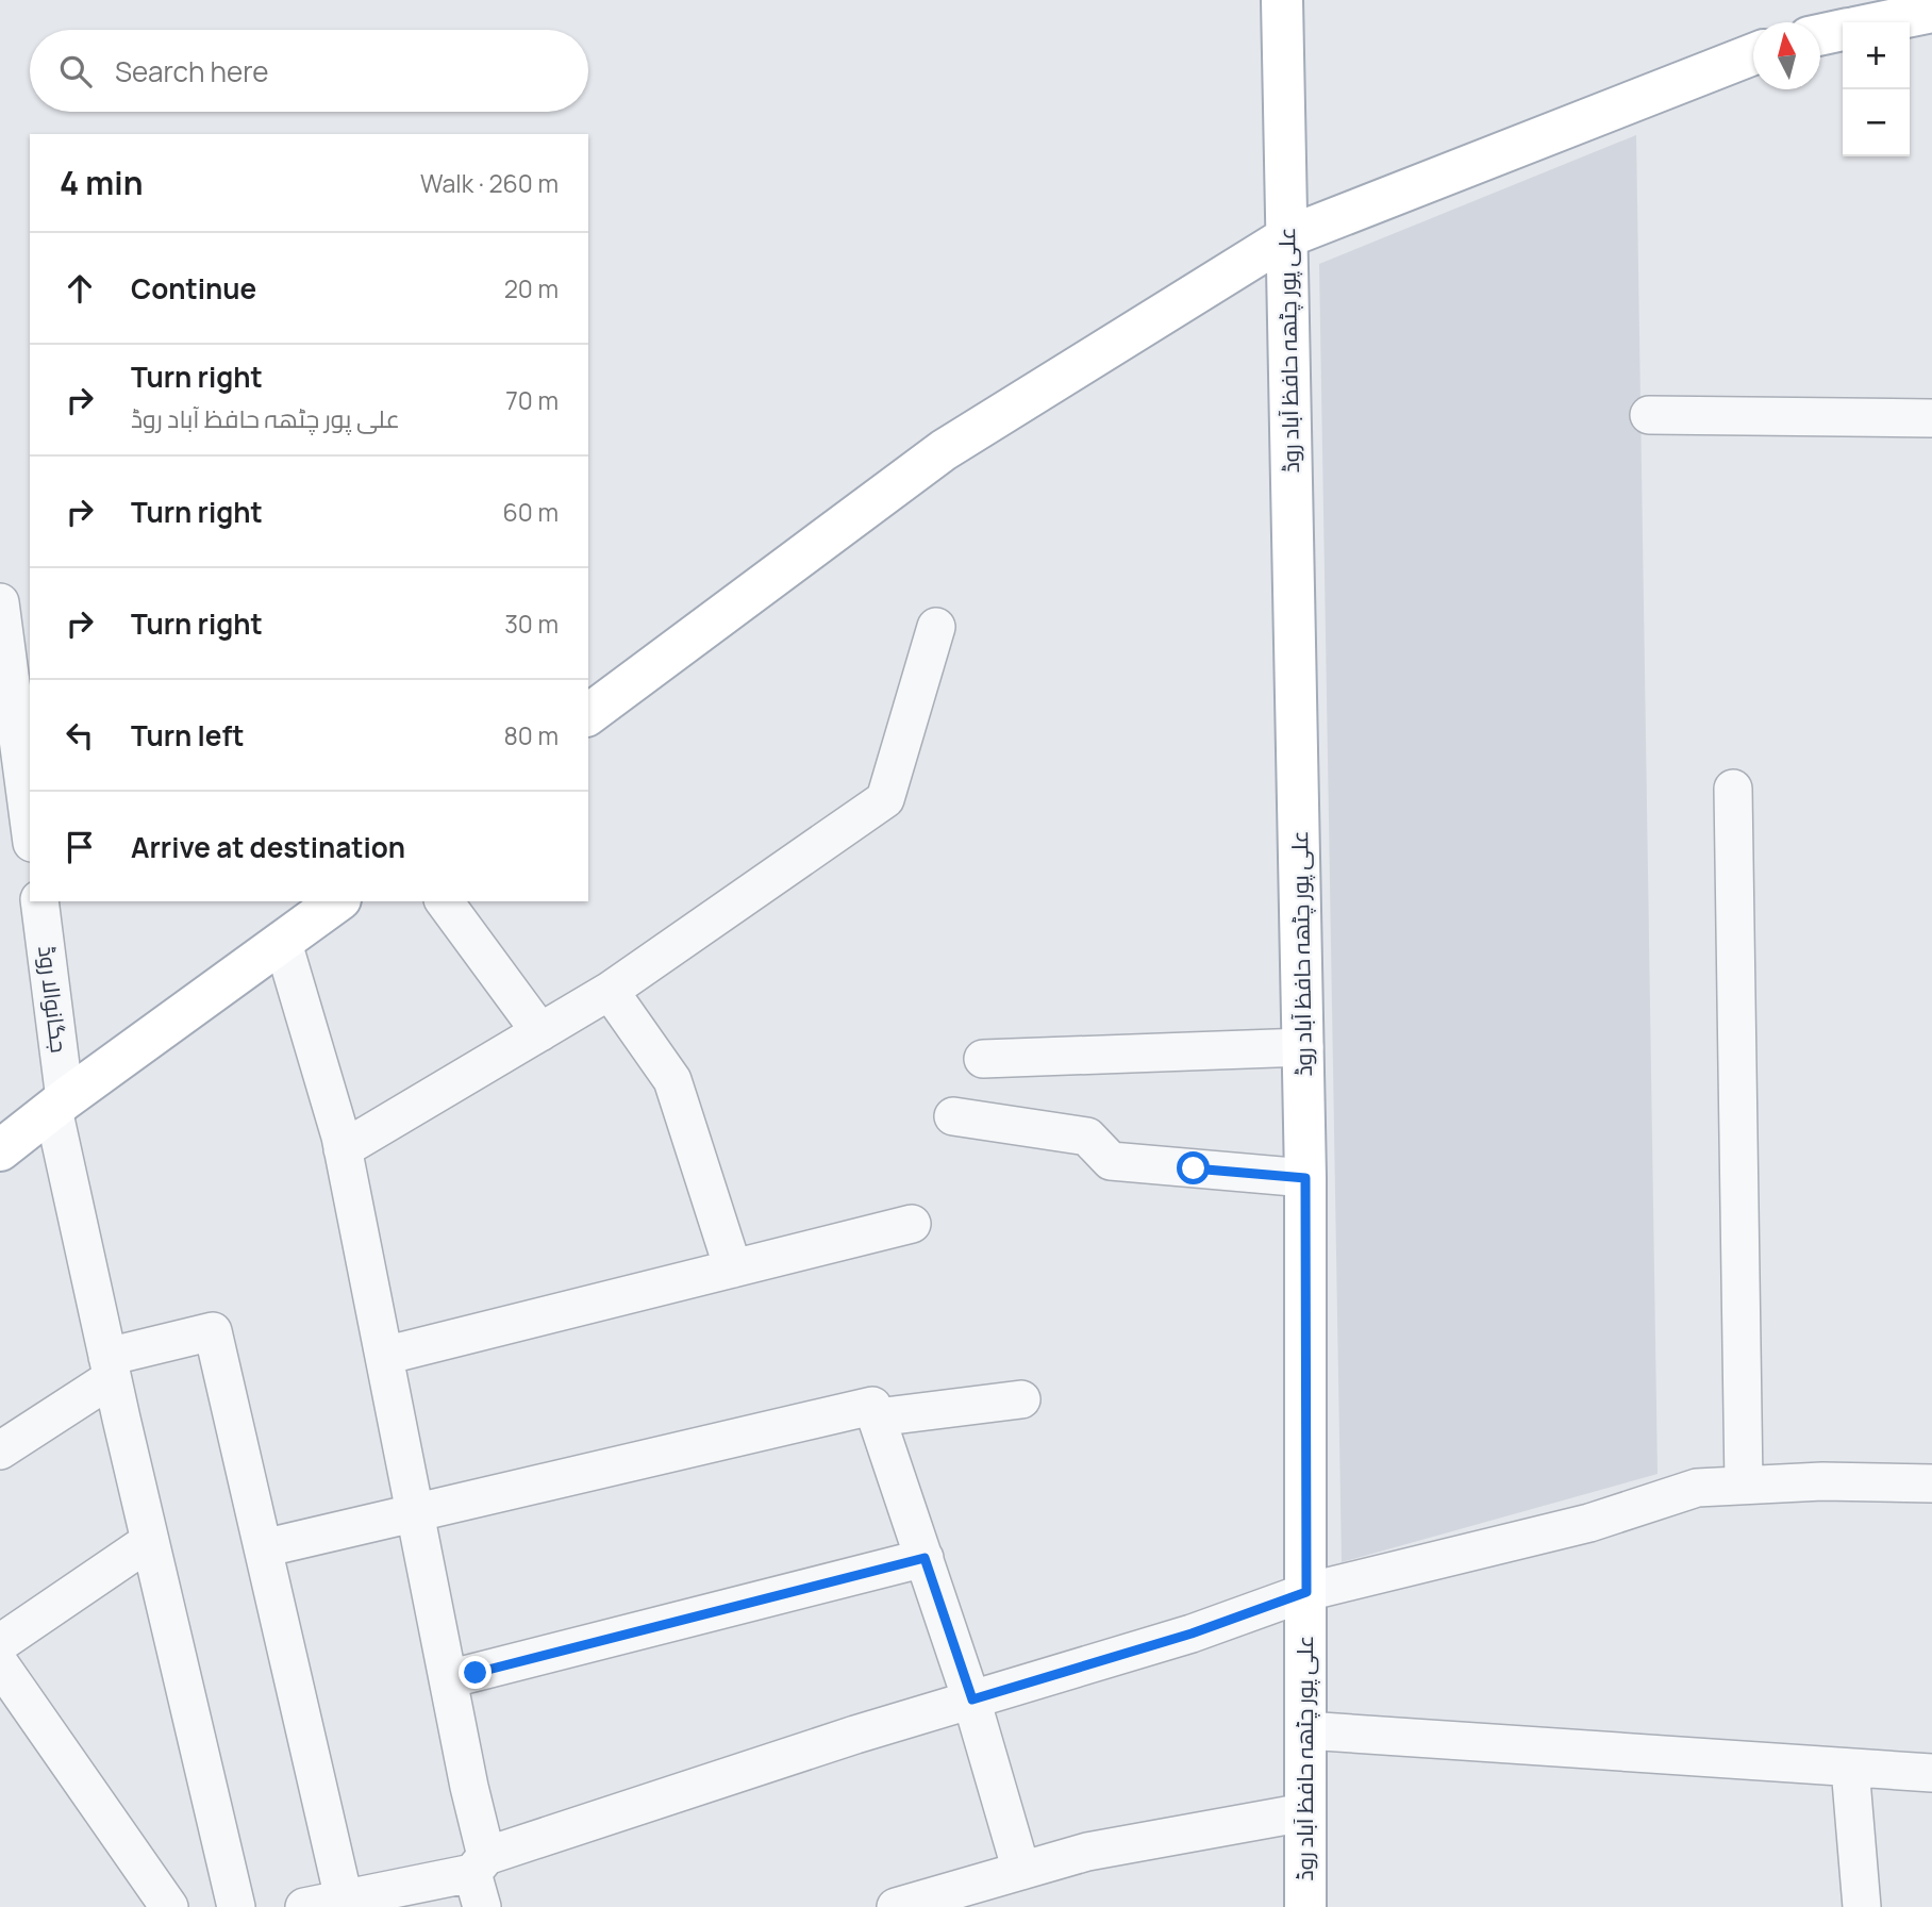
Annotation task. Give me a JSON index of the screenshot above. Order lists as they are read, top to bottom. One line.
{"streets":{"main road":["علی پور چٹھہ حافظ آباد روڈ"],"street":["جگانوالا روڈ"]},"north":"top","page":{"map_buttons":["+","−"],"search":"Search here","heading":["4 min","Walk · 260 m"],"list":[["Continue","20 m"],["Turn right","علی پور چٹھہ حافظ آباد روڈ","70 m"],["Turn right","60 m"],["Turn right","30 m"],["Turn left","80 m"],"Arrive at destination"]}}
